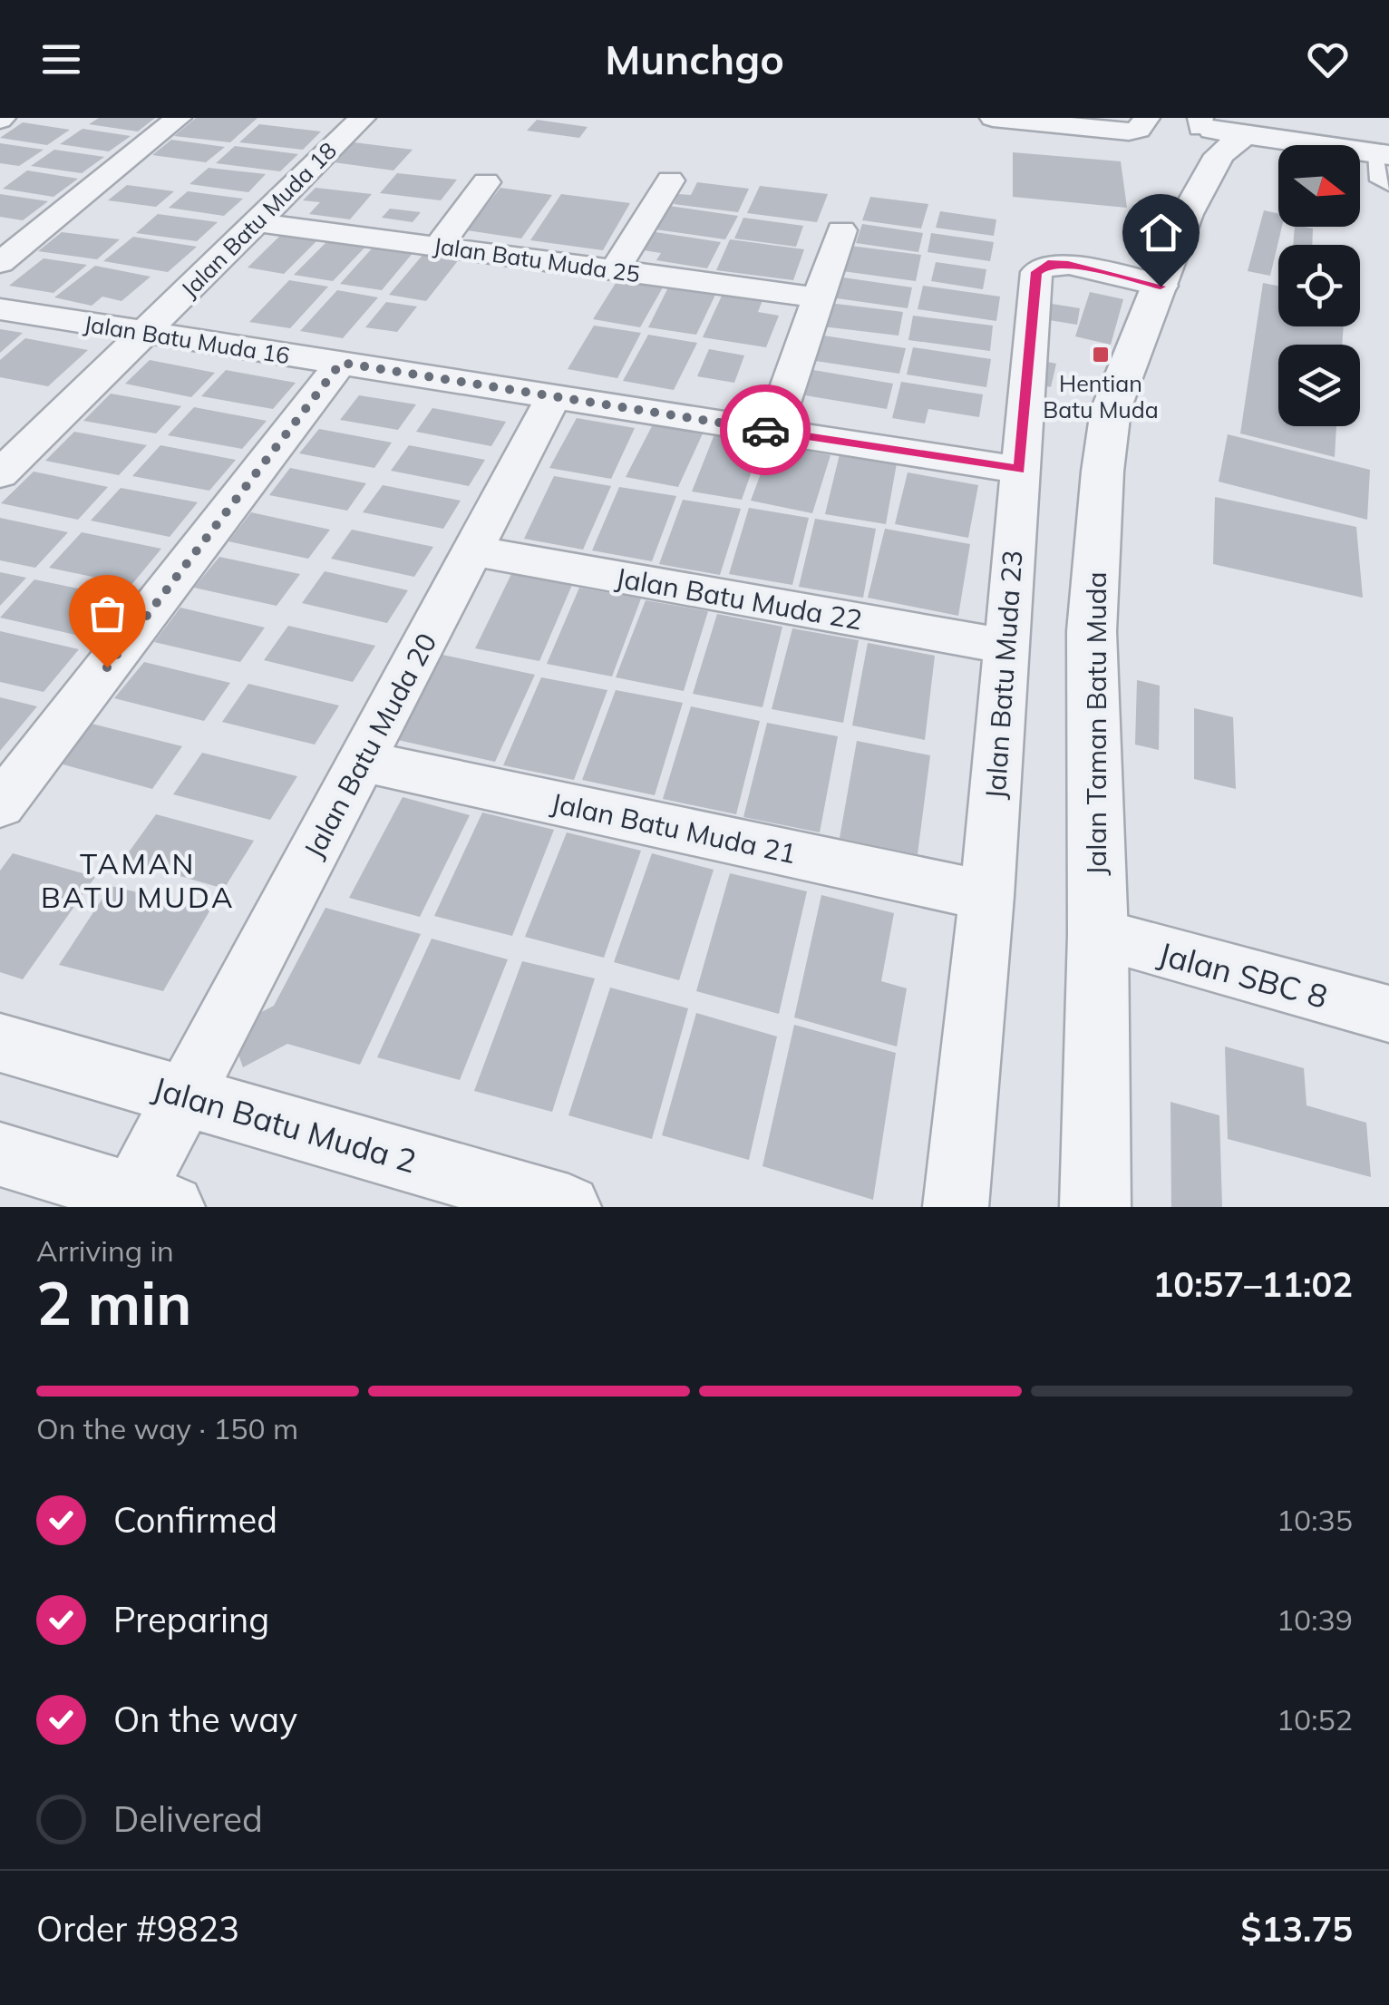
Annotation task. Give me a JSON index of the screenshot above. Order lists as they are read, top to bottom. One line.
{"streets":{"street":["Jalan Batu Muda 18","Jalan Batu Muda 25","Jalan Batu Muda 16","Jalan Batu Muda 22","Jalan Batu Muda 23","Jalan Taman Batu Muda","Jalan Batu Muda 20","Jalan Batu Muda 21","Jalan SBC 8","Jalan Batu Muda 2"]},"crossings":[["Jalan Batu Muda 18","Jalan Batu Muda 25"],["Jalan Batu Muda 18","Jalan Batu Muda 16"],["Jalan Batu Muda 16","Jalan Batu Muda 23"],["Jalan Batu Muda 16","Jalan Batu Muda 20"],["Jalan Batu Muda 22","Jalan Batu Muda 23"],["Jalan Batu Muda 22","Jalan Batu Muda 20"],["Jalan Batu Muda 23","Jalan Taman Batu Muda"],["Jalan Batu Muda 23","Jalan Batu Muda 21"],["Jalan Taman Batu Muda","Jalan SBC 8"],["Jalan Batu Muda 20","Jalan Batu Muda 21"],["Jalan Batu Muda 20","Jalan Batu Muda 2"]],"districts":["TAMAN BATU MUDA"],"places":{"transit":["Hentian Batu Muda"]},"north":"right","page":{"header":"Munchgo","heading":["2 min","Arriving in","10:57–11:02"],"panel":["Order #9823","$13.75"],"bar":"On the way · 150 m","list":[["Confirmed","10:35"],["Preparing","10:39"],["On the way","10:52"],"Delivered"]}}
